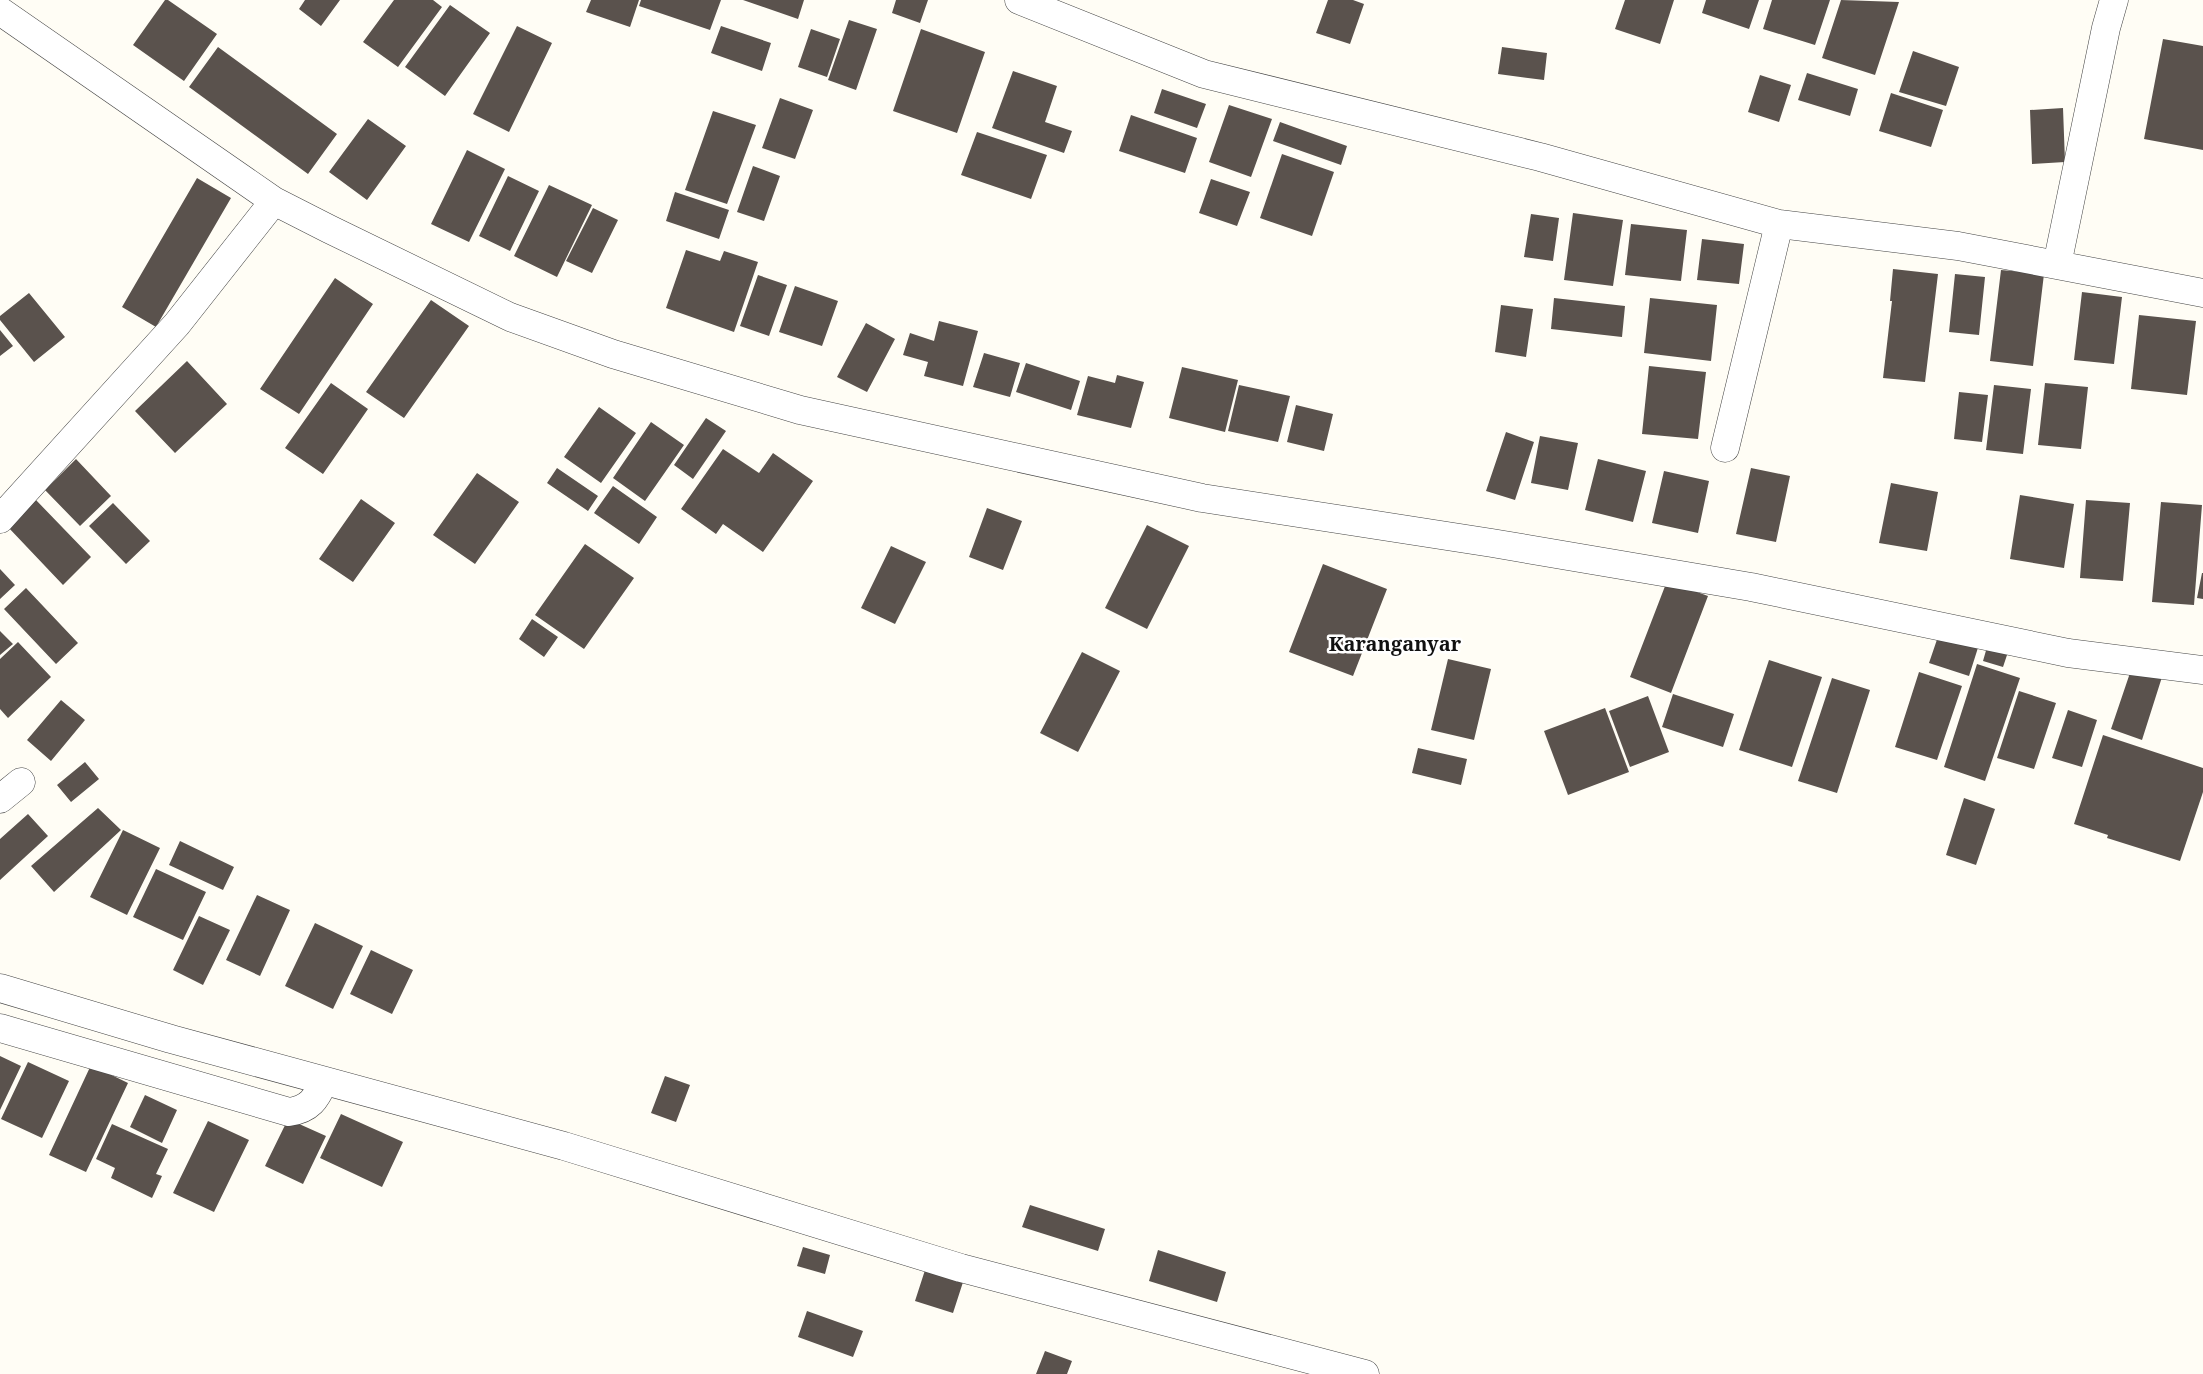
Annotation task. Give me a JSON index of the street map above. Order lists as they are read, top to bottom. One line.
{"districts":["Karanganyar"]}
